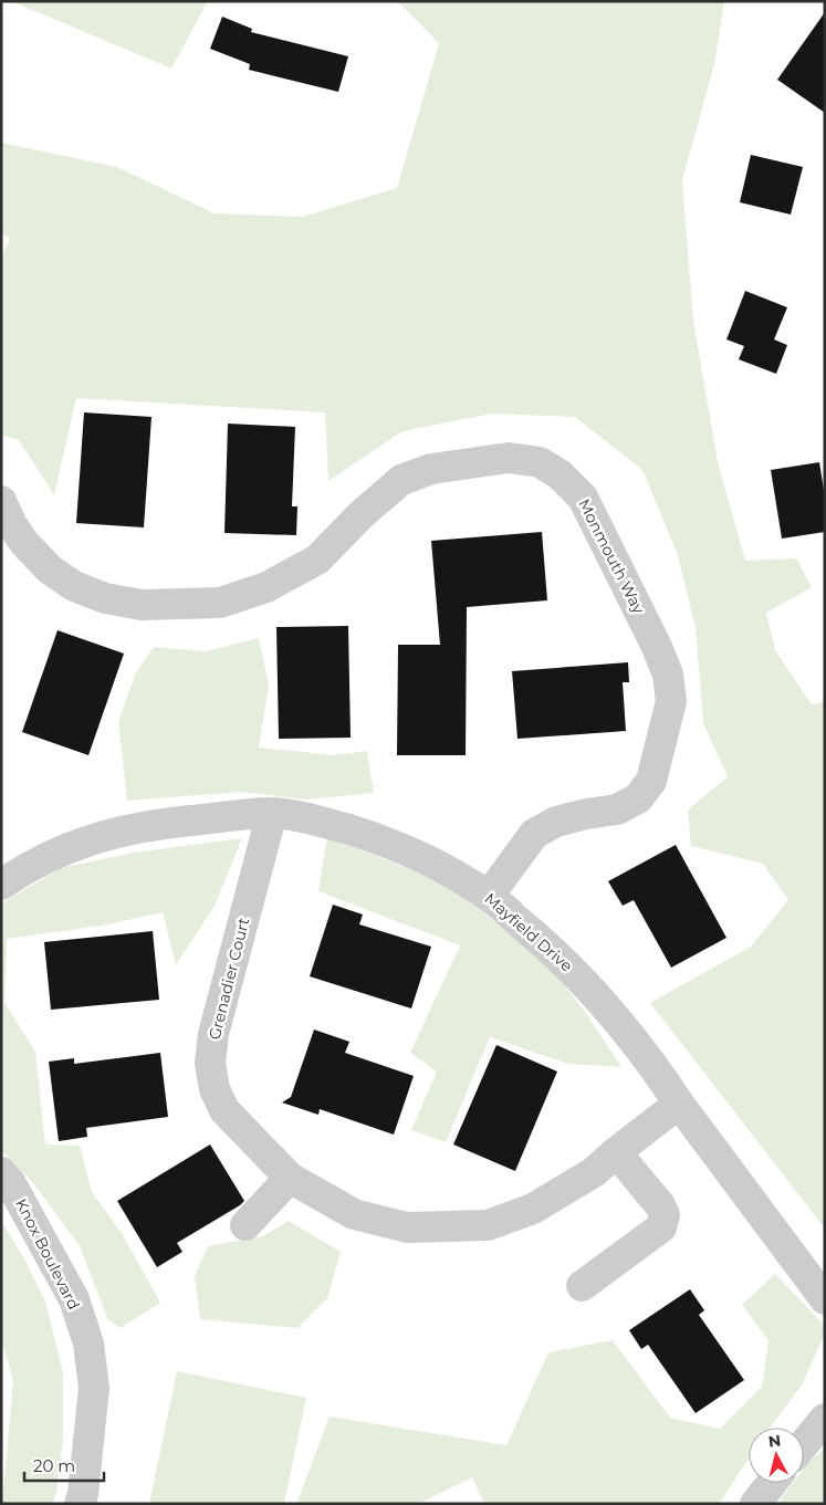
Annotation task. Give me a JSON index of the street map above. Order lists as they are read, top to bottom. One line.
{"streets":{"street":["Monmouth Way","Mayfield Drive","Grenadier Court","Knox Boulevard"]},"crossings":[["Monmouth Way","Mayfield Drive"],["Mayfield Drive","Grenadier Court"]],"scale_bar":"20 m","north":"top"}
